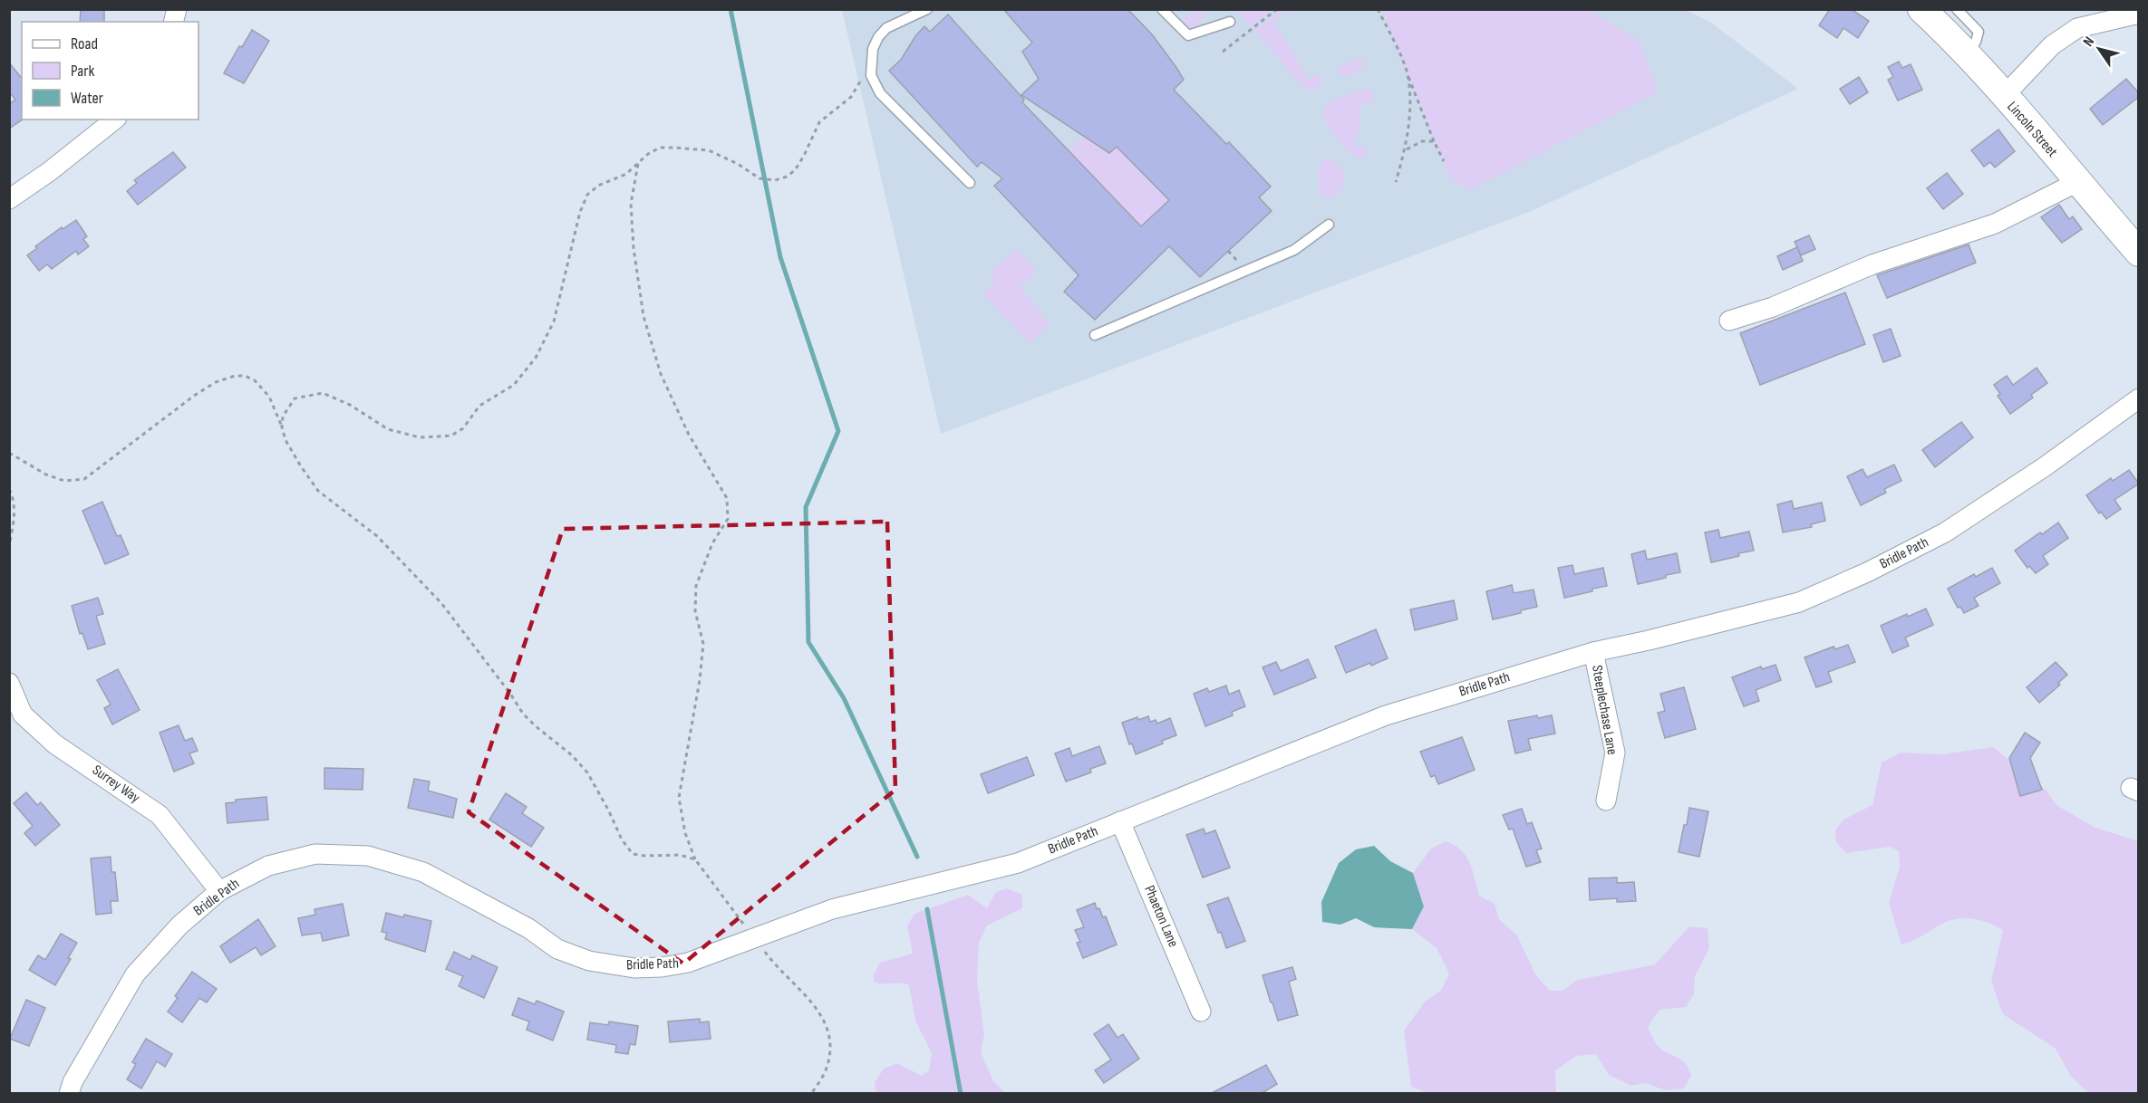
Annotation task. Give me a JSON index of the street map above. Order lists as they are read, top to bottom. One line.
{"streets":{"main road":["Lincoln Street"],"street":["Bridle Path","Steeplechase Lane","Surrey Way","Phaeton Lane"]},"crossings":[["Bridle Path","Steeplechase Lane"],["Bridle Path","Surrey Way"],["Bridle Path","Phaeton Lane"]],"legend":["Road","Park","Water"],"north":"top left"}
